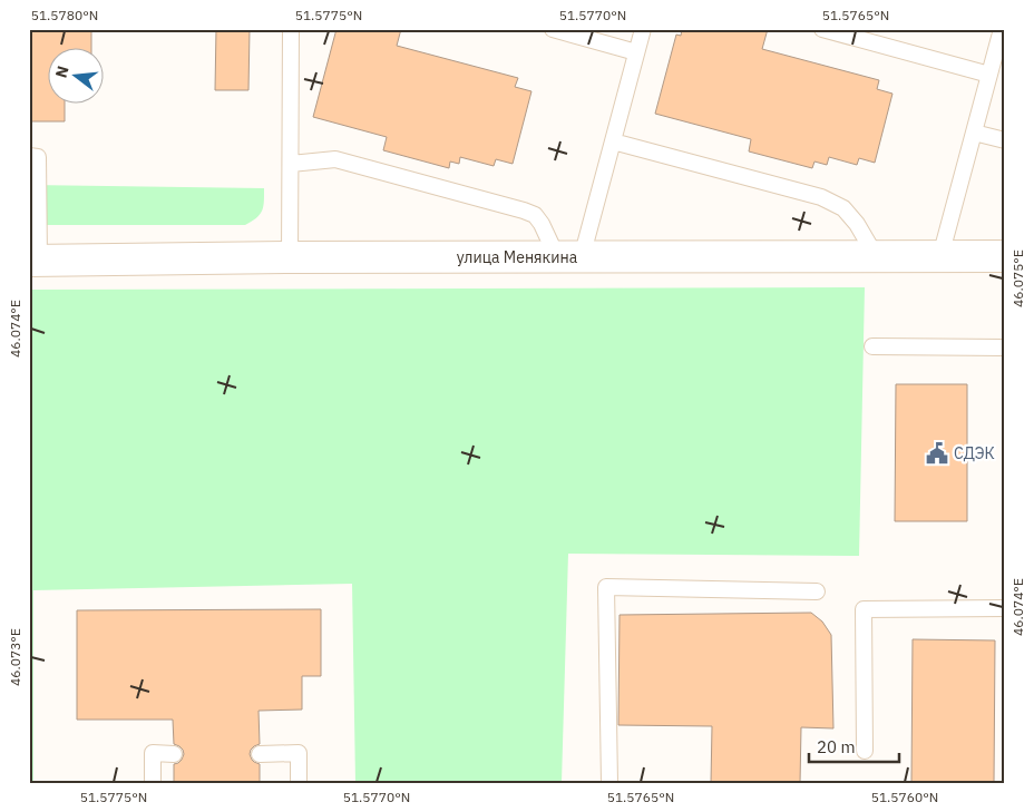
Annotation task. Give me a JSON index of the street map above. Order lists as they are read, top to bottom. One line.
{"streets":{"street":["улица Менякина"]},"places":{"public building":["СДЭК"]},"scale_bar":"20 m","north":"left","coordinates":["51.5780°N","51.5775°N","51.5770°N","51.5765°N","46.075°E","46.074°E","46.073°E","51.5760°N"]}
